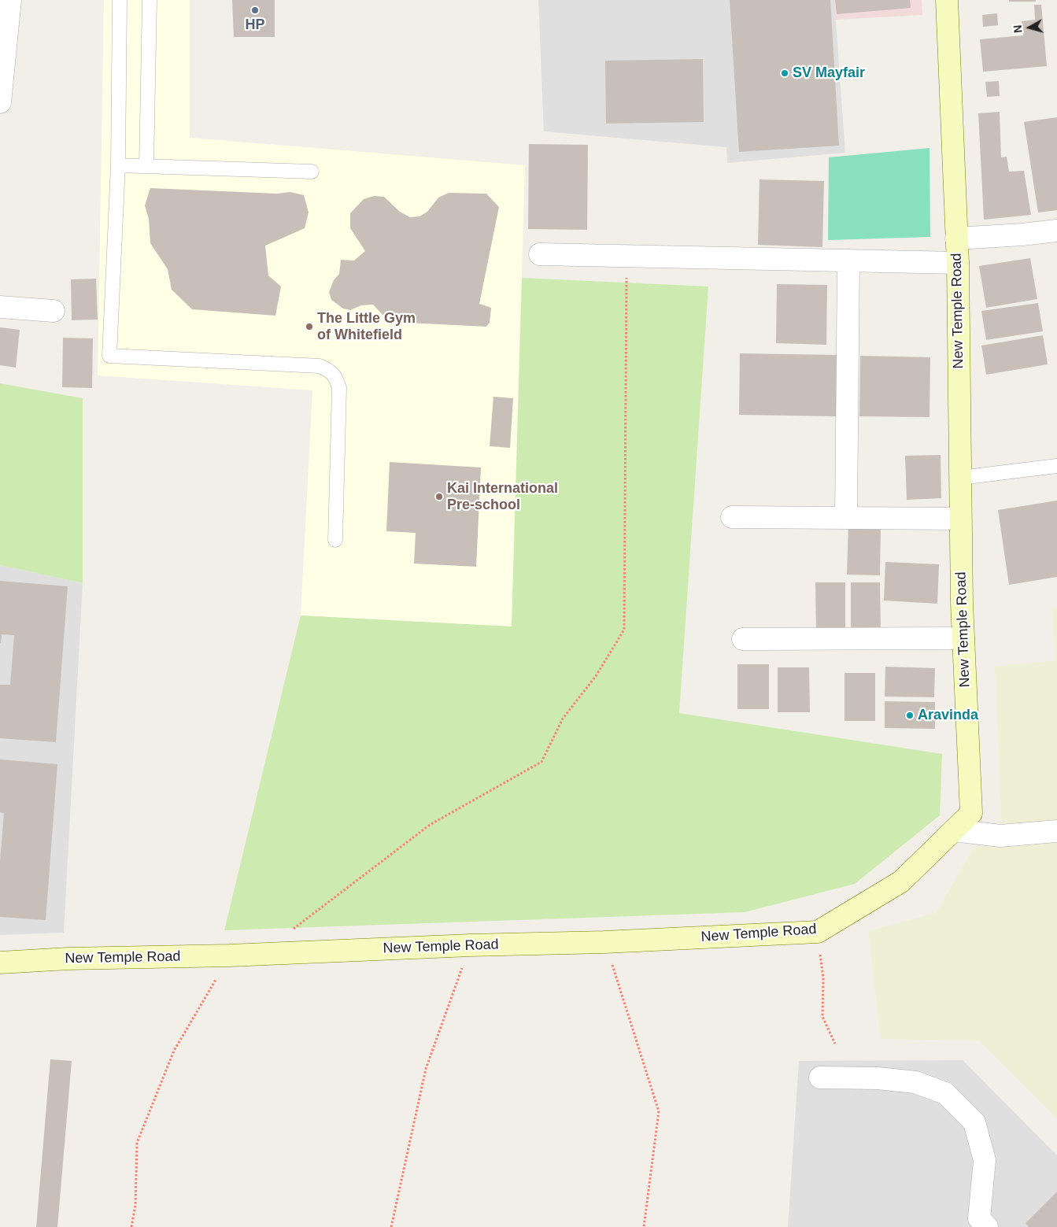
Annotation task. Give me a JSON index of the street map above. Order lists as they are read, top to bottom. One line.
{"streets":{"street":["New Temple Road"]},"places":["HP","SV Mayfair","The Little Gym of Whitefield","Kai International Pre-school","Aravinda"],"north":"left"}
